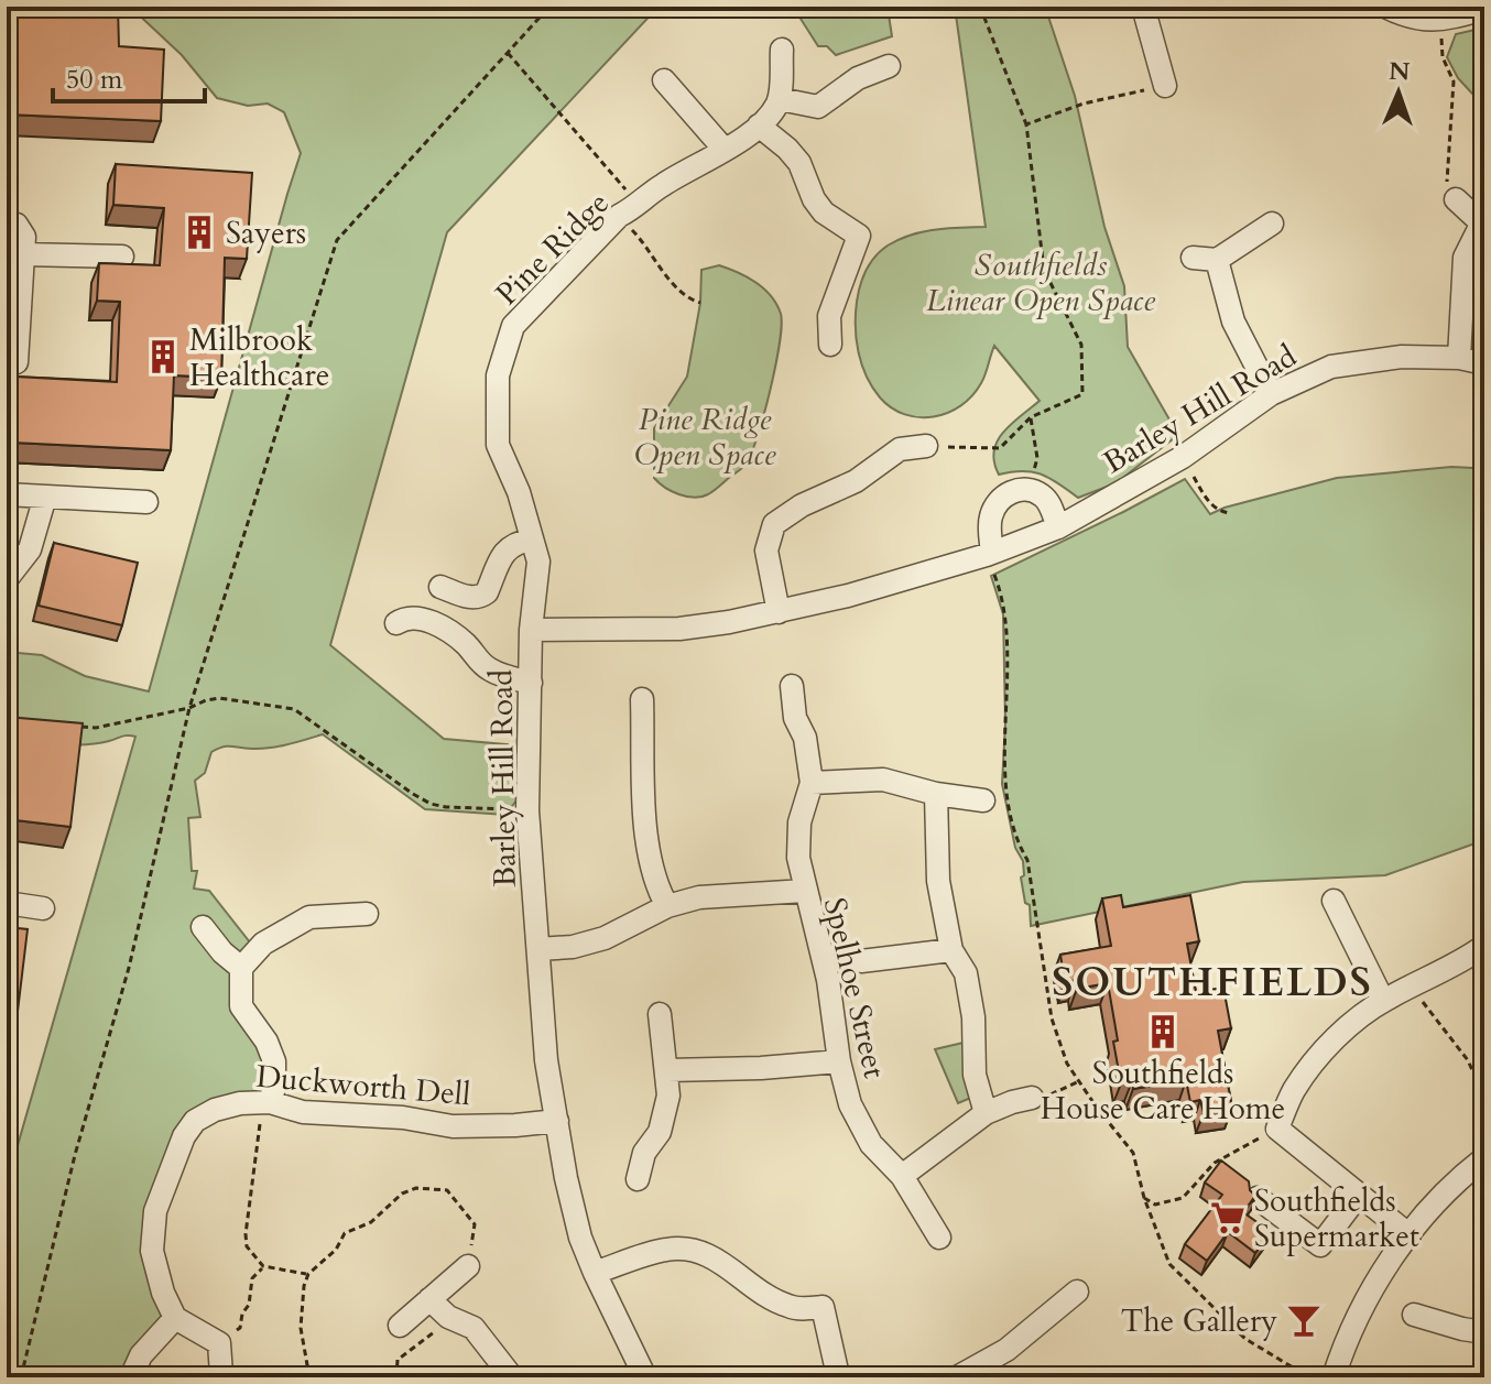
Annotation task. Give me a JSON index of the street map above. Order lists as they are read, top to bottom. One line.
{"streets":{"street":["Pine Ridge","Barley Hill Road","Spelhoe Street","Duckworth Dell"]},"crossings":[["Pine Ridge","Barley Hill Road"],["Barley Hill Road","Spelhoe Street"],["Barley Hill Road","Duckworth Dell"]],"districts":["SOUTHFIELDS"],"parks":["Southfields Linear Open Space","Pine Ridge Open Space"],"places":{"building":["Sayers","Milbrook Healthcare","Southfields House Care Home"],"supermarket":["Southfields Supermarket"],"bar":["The Gallery"]},"scale_bar":"50 m","north":"top"}
